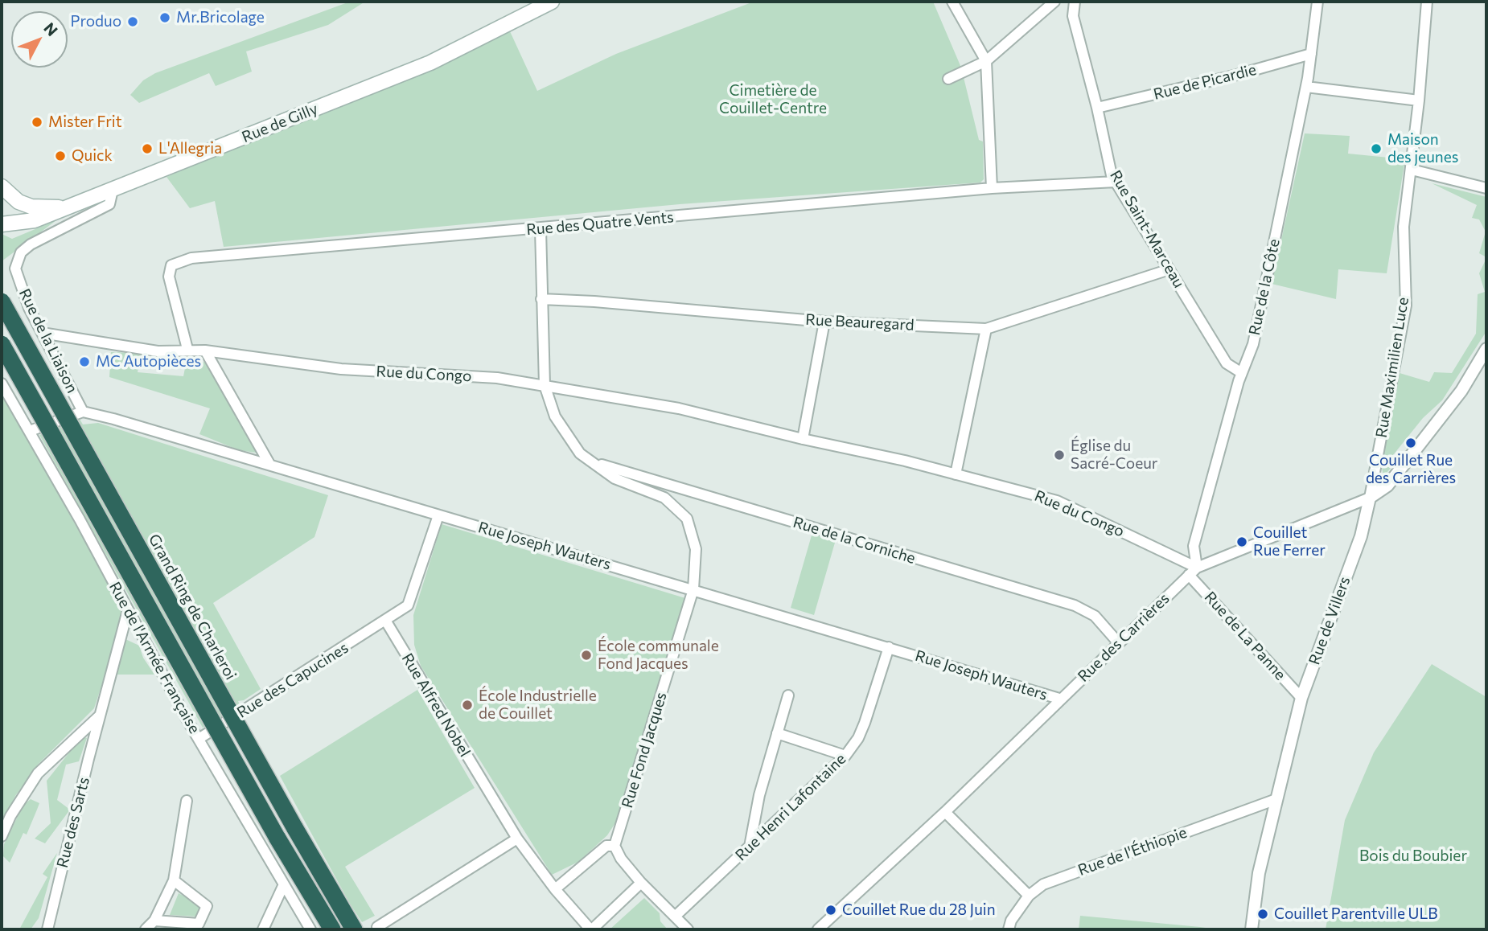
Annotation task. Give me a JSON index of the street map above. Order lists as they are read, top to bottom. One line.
{"streets":{"highway":["Grand Ring de Charleroi"],"main road":["Rue de Gilly"],"street":["Rue de Picardie","Rue des Quatre Vents","Rue Saint-Marceau","Rue de la Côte","Rue Beauregard","Rue de la Liaison","Rue Maximilien Luce","Rue du Congo","Rue de la Corniche","Rue Joseph Wauters","Rue de Villers","Rue de La Panne","Rue des Carrières","Rue de l'Armée Française","Rue des Capucines","Rue Alfred Nobel","Rue Fond Jacques","Rue Henri Lafontaine","Rue des Sarts","Rue de l'Éthiopie"]},"crossings":[["Rue de Picardie","Rue Saint-Marceau"],["Rue de Picardie","Rue de la Côte"],["Rue de Gilly","Rue de la Liaison"],["Rue des Quatre Vents","Rue Saint-Marceau"],["Rue des Quatre Vents","Rue du Congo"],["Rue Saint-Marceau","Rue de la Côte"],["Rue Saint-Marceau","Rue Beauregard"],["Rue de la Côte","Rue du Congo"],["Rue de la Côte","Rue de La Panne"],["Rue de la Côte","Rue des Carrières"],["Rue de la Liaison","Rue du Congo"],["Rue de la Liaison","Rue Joseph Wauters"],["Rue Maximilien Luce","Rue de Villers"],["Rue Maximilien Luce","Rue des Carrières"],["Rue du Congo","Rue de La Panne"],["Rue du Congo","Rue des Carrières"],["Rue de la Corniche","Rue des Carrières"],["Rue de la Corniche","Rue Fond Jacques"],["Rue Joseph Wauters","Rue des Carrières"],["Rue Joseph Wauters","Rue Fond Jacques"],["Rue Joseph Wauters","Rue Henri Lafontaine"],["Rue de Villers","Rue de La Panne"],["Rue de Villers","Rue des Carrières"],["Rue de Villers","Rue de l'Éthiopie"],["Rue de La Panne","Rue des Carrières"],["Rue de l'Armée Française","Rue des Capucines"],["Rue de l'Armée Française","Rue des Sarts"],["Rue des Capucines","Rue Alfred Nobel"]],"parks":["Cimetière de Couillet-Centre","Bois du Boubier"],"places":["Mr.Bricolage","Produo","Mister Frit","L'Allegria","Maison des jeunes","Quick","MC Autopièces","Couillet Rue des Carrières","Église du Sacré-Coeur","Couillet Rue Ferrer","École communale Fond Jacques","École Industrielle de Couillet","Couillet Rue du 28 Juin","Couillet Parentville ULB"],"north":"top right"}
